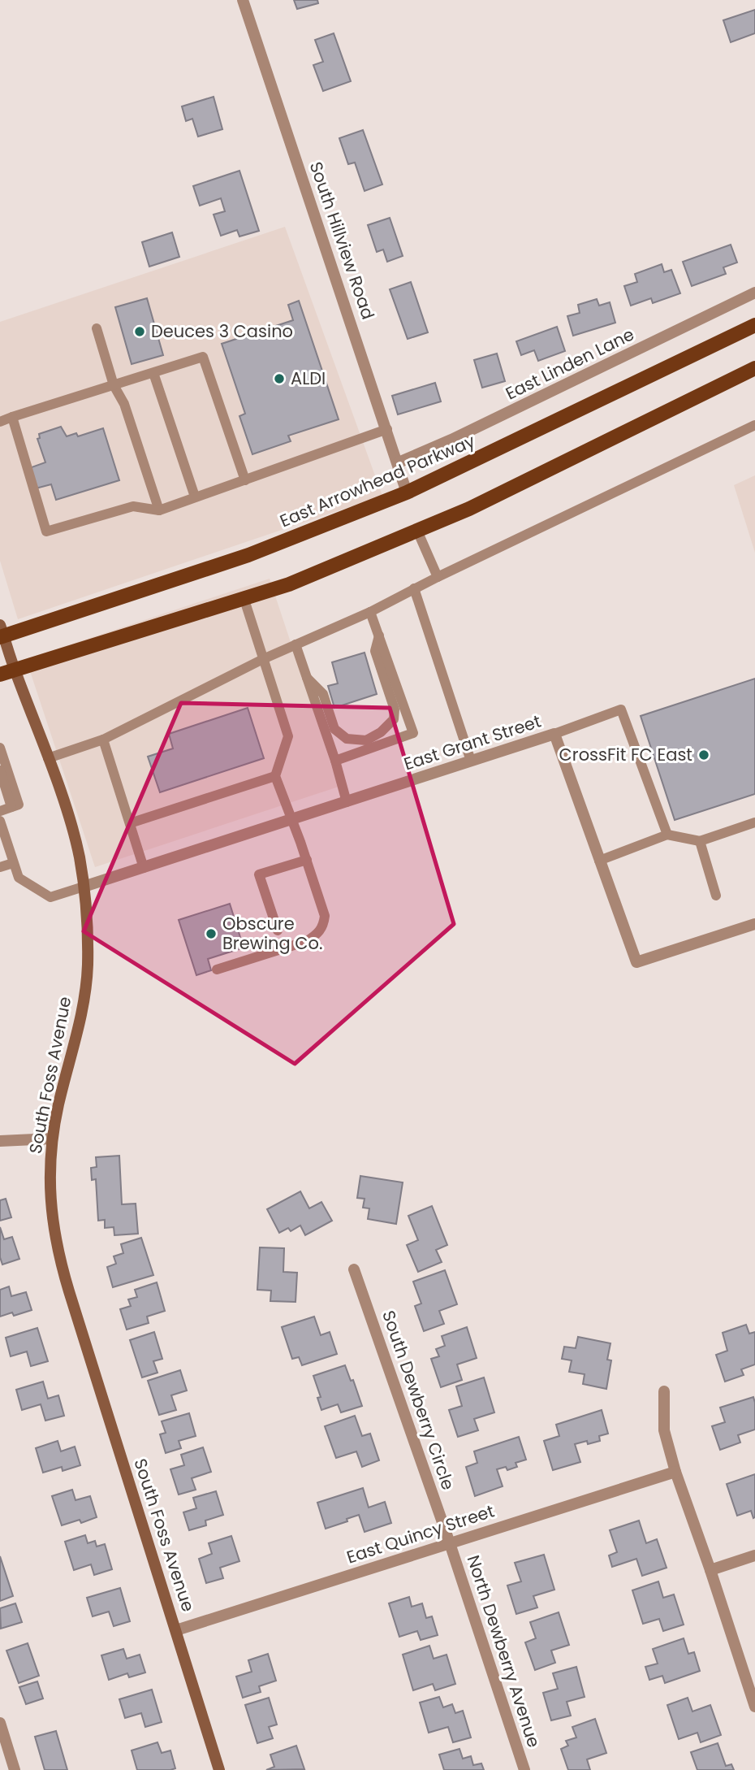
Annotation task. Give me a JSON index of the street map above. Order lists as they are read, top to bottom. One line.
{"streets":{"main road":["East Arrowhead Parkway"],"street":["South Hillview Road","East Linden Lane","East Grant Street","South Foss Avenue","South Dewberry Circle","East Quincy Street","North Dewberry Avenue"]},"crossings":[["South Hillview Road","East Linden Lane"],["South Hillview Road","East Arrowhead Parkway"],["East Arrowhead Parkway","South Foss Avenue"],["East Grant Street","South Foss Avenue"],["South Foss Avenue","East Quincy Street"],["South Dewberry Circle","East Quincy Street"],["South Dewberry Circle","North Dewberry Avenue"],["East Quincy Street","North Dewberry Avenue"]],"places":["Deuces 3 Casino","ALDI","CrossFit FC East","Obscure Brewing Co."]}
